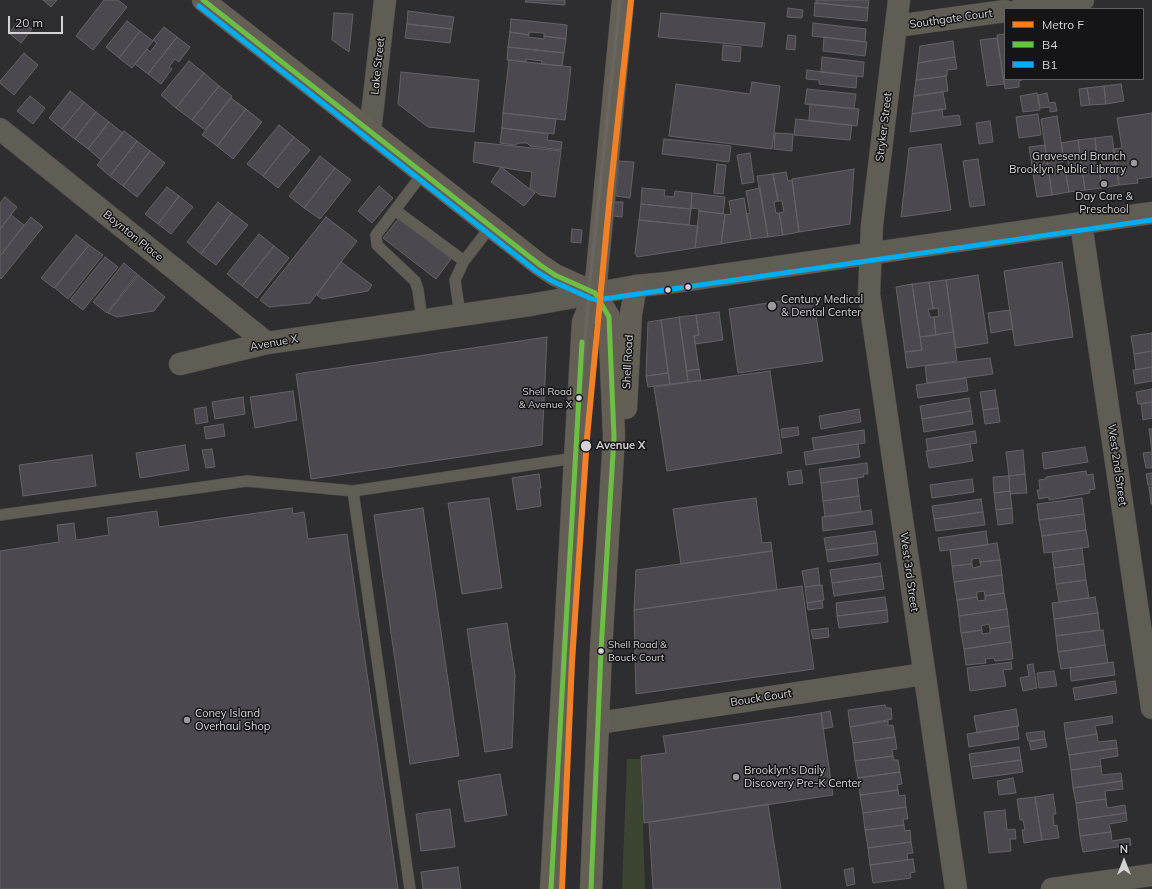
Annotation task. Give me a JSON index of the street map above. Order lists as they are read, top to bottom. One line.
{"streets":{"main road":["Shell Road"],"street":["Southgate Court","Lake Street","Stryker Street","Boynton Place","Avenue X","West 2nd Street","West 3rd Street","Bouck Court"]},"crossings":[["Southgate Court","Stryker Street"],["Stryker Street","Avenue X"],["Stryker Street","West 3rd Street"],["Boynton Place","Avenue X"],["Avenue X","Shell Road"],["Avenue X","West 2nd Street"],["Avenue X","West 3rd Street"],["Shell Road","Bouck Court"],["West 3rd Street","Bouck Court"]],"places":["Gravesend Branch Brooklyn Public Library","Day Care & Preschool","Century Medical & Dental Center","Shell Road & Avenue X","Avenue X","Shell Road & Bouck Court","Coney Island Overhaul Shop","Brooklyn's Daily Discovery Pre-K Center"],"lines":["metro line F","transit line B4","transit line B1"],"legend":["Metro F","B4","B1"],"scale_bar":"20 m","north":"top"}
